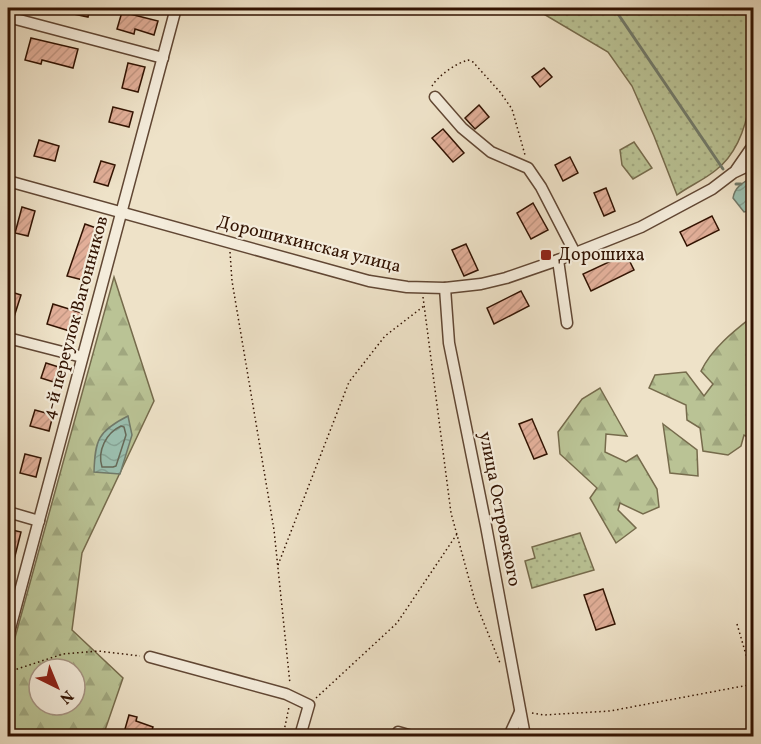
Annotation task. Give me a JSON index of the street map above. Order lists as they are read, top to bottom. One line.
{"streets":{"street":["Дорошихинская улица","4-й переулок Вагонников","улица Островского"]},"crossings":[["Дорошихинская улица","4-й переулок Вагонников"],["Дорошихинская улица","улица Островского"]],"places":{"transit":["Дорошиха"]},"north":"bottom right"}
